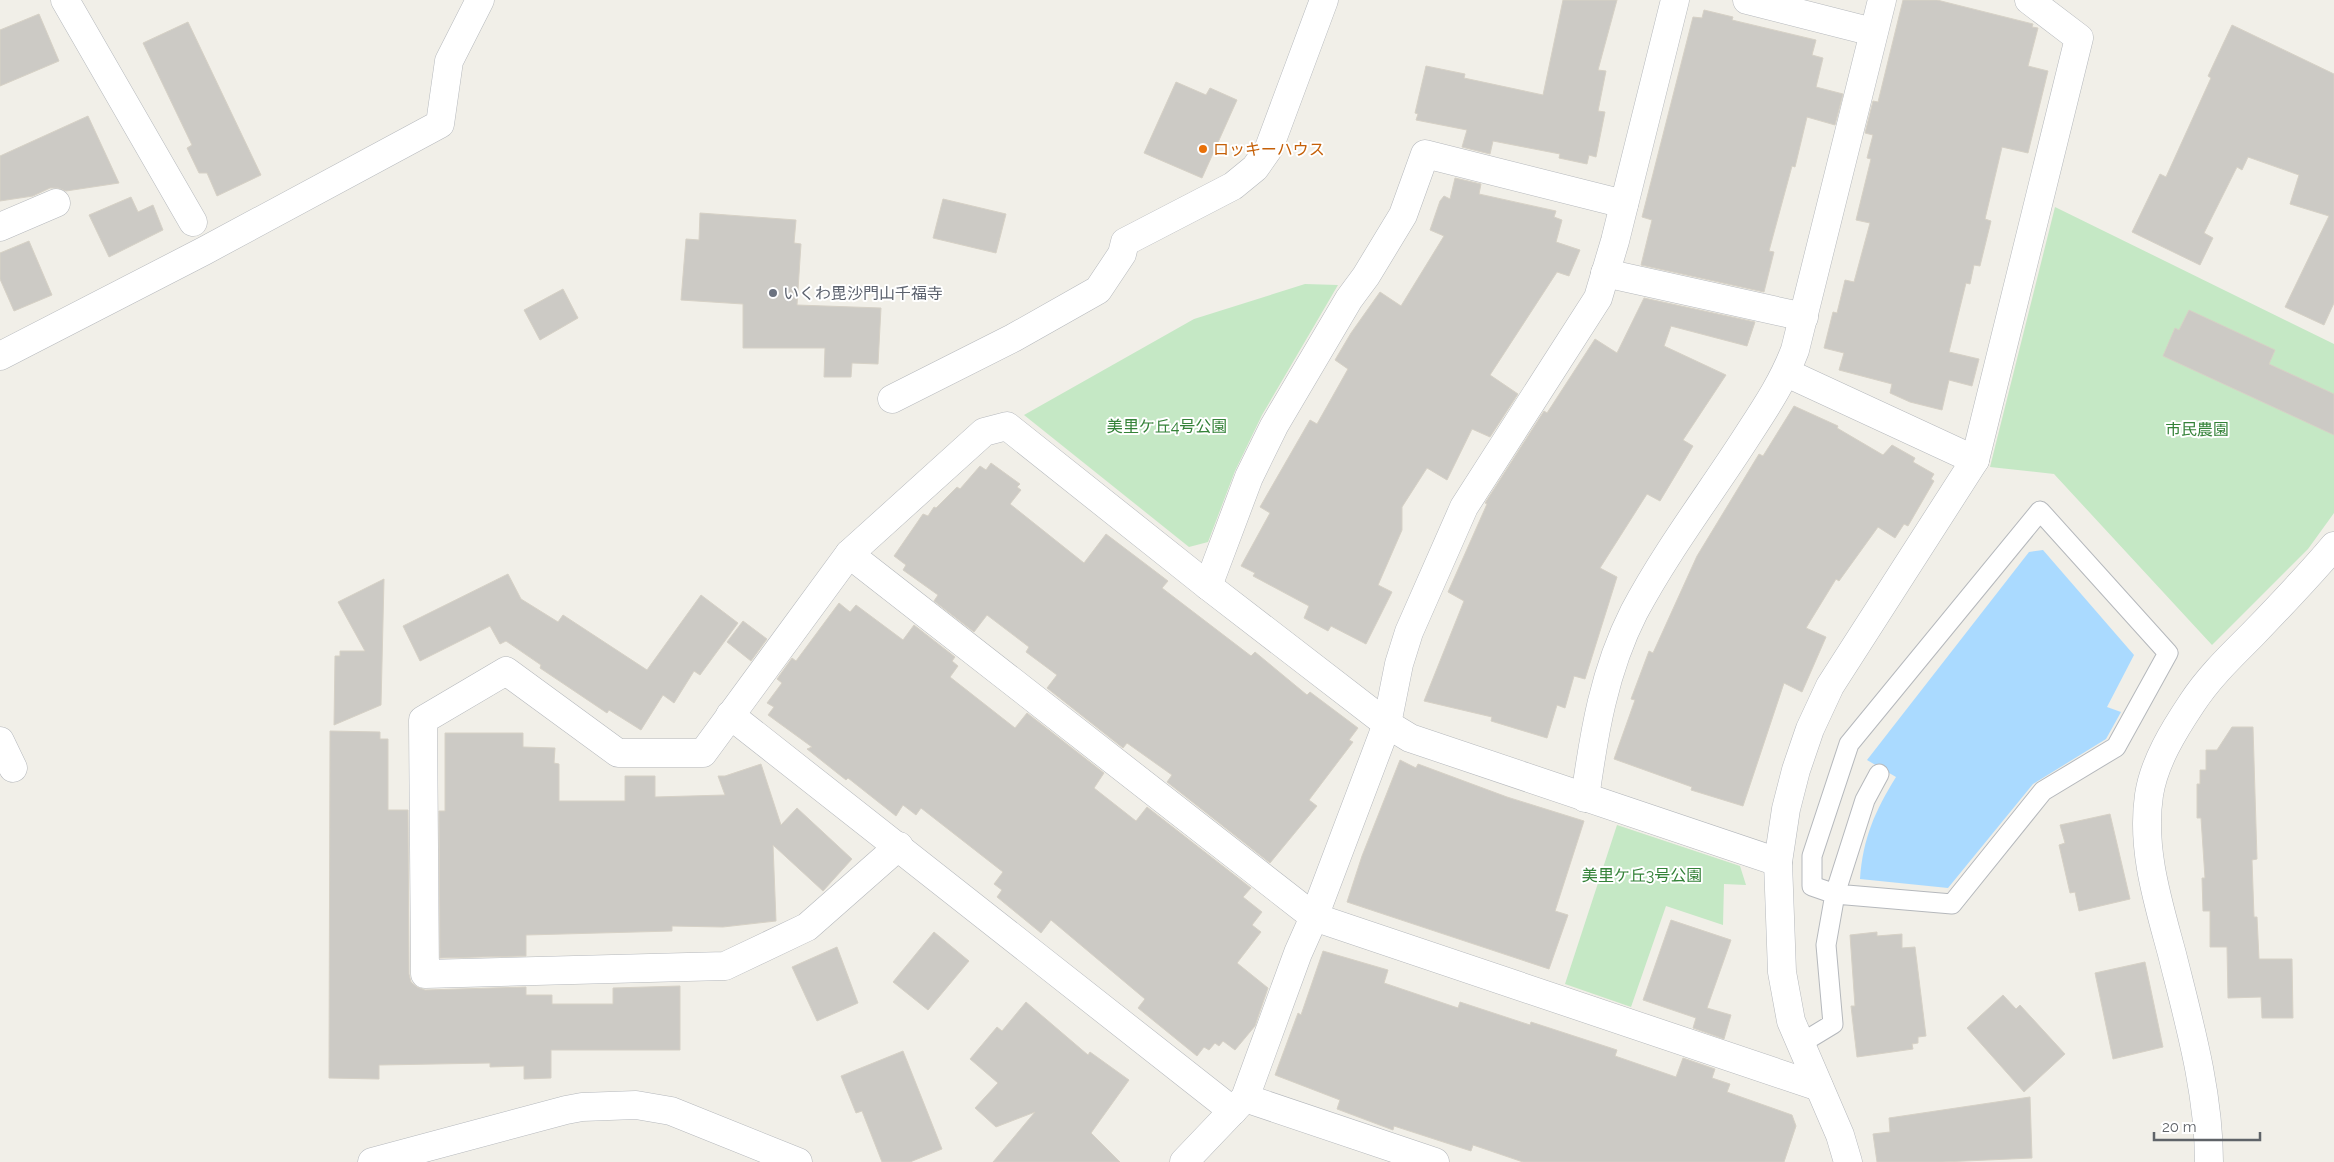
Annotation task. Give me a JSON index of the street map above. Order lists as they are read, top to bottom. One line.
{"parks":["美里ケ丘4号公園","市民農園","美里ケ丘3号公園"],"places":["ロッキーハウス","いくわ毘沙門山千福寺"],"scale_bar":"20 m"}
